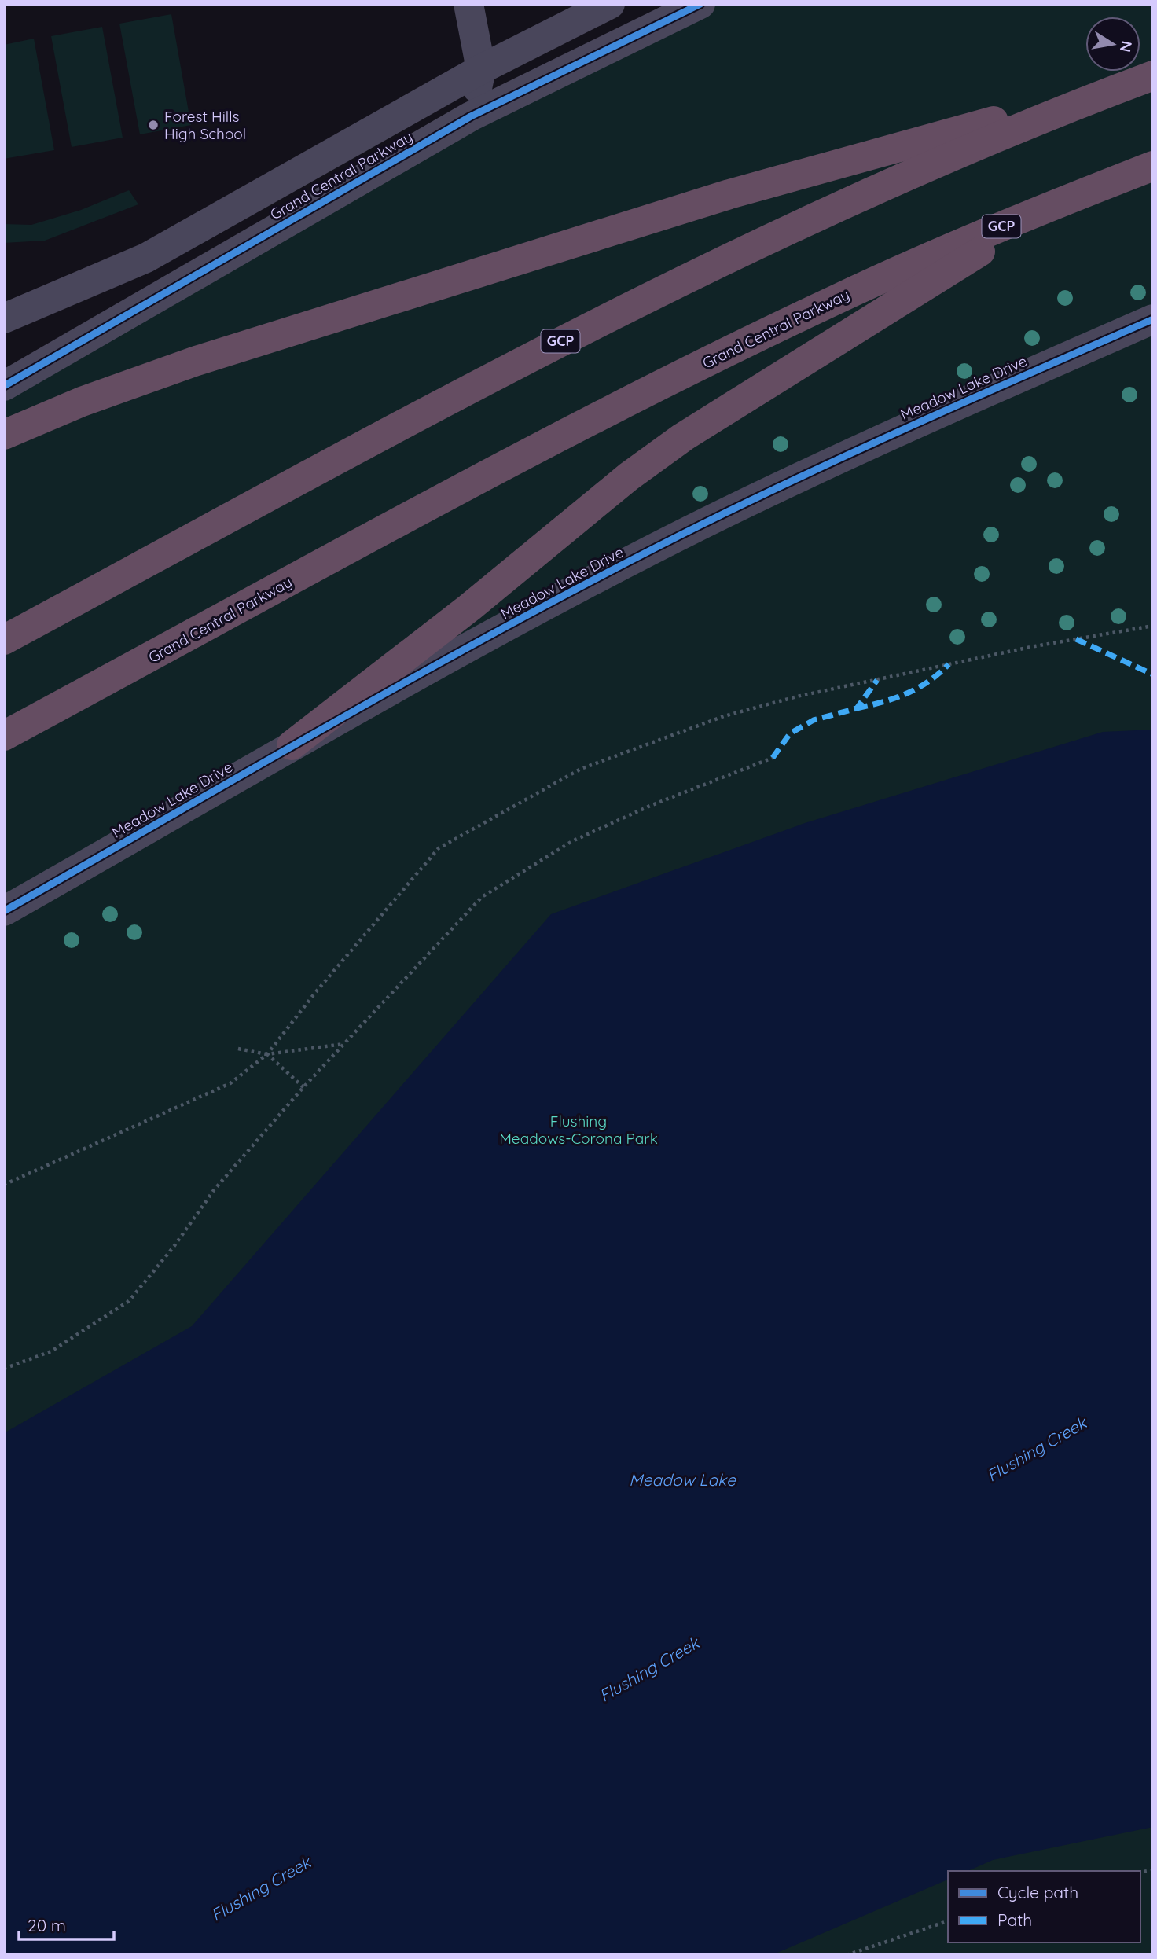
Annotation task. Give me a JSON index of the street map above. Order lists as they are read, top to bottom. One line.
{"streets":{"highway":["Grand Central Parkway","GCP"],"street":["Meadow Lake Drive"]},"water":["Flushing Creek","Meadow Lake"],"parks":["Flushing Meadows-Corona Park"],"places":["Forest Hills High School"],"legend":["Cycle path","Path"],"scale_bar":"20 m","north":"right"}
